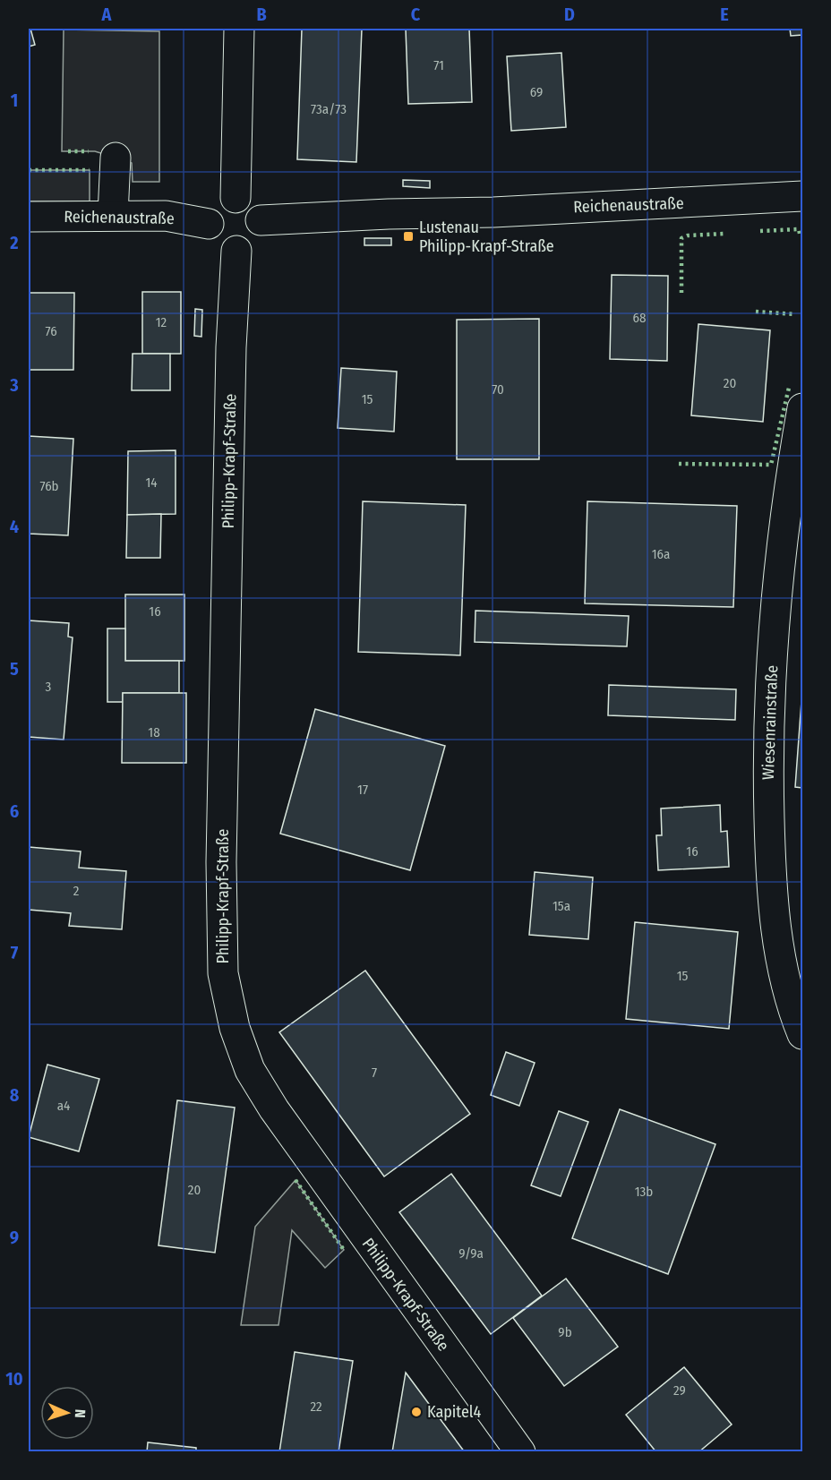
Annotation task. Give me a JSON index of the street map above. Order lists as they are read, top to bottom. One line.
{"streets":{"street":["Reichenaustraße","Philipp-Krapf-Straße","Wiesenrainstraße"]},"crossings":[["Reichenaustraße","Philipp-Krapf-Straße"]],"places":{"transit":["Lustenau Philipp-Krapf-Straße"],"other":["Kapitel4"]},"house_numbers":["71","69","73a/73","68","12","76","20","70","15","14","76b","16a","16","3","18","17","16","2","15a","15","7","a4","20","13b","9/9a","9b","29","22"],"north":"right","grid":{"columns":["A","B","C","D","E"],"rows":["1","2","3","4","5","6","7","8","9","10"]}}
